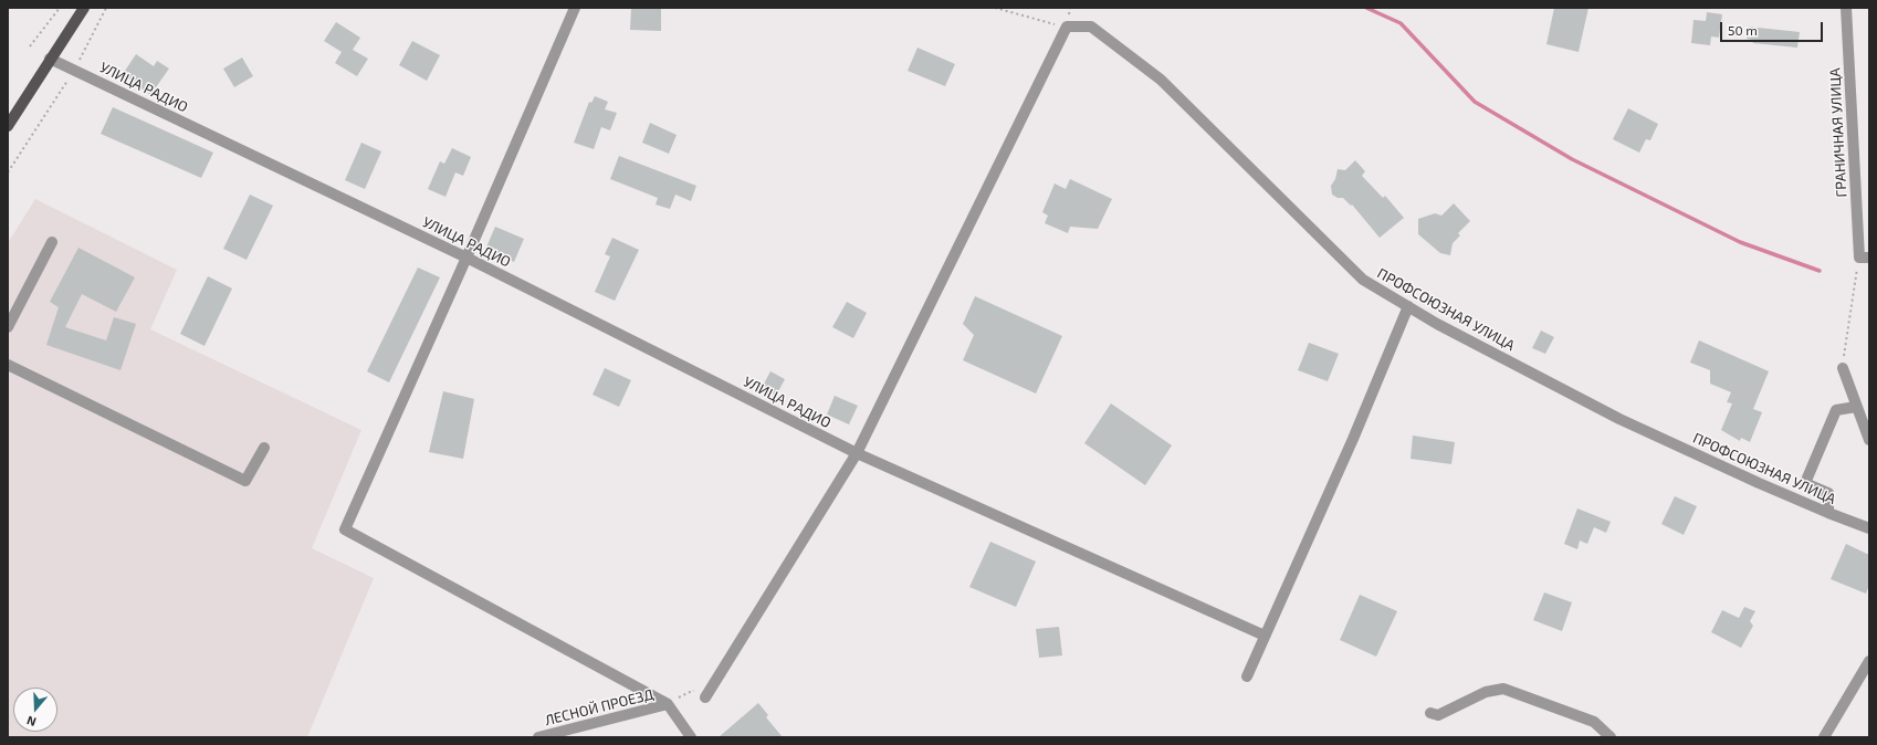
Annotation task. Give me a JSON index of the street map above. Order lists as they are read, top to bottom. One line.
{"streets":{"street":["УЛИЦА РАДИО","ГРАНИЧНАЯ УЛИЦА","ПРОФСОЮЗНАЯ УЛИЦА","ЛЕСНОЙ ПРОЕЗД"]},"scale_bar":"50 m","north":"bottom"}
